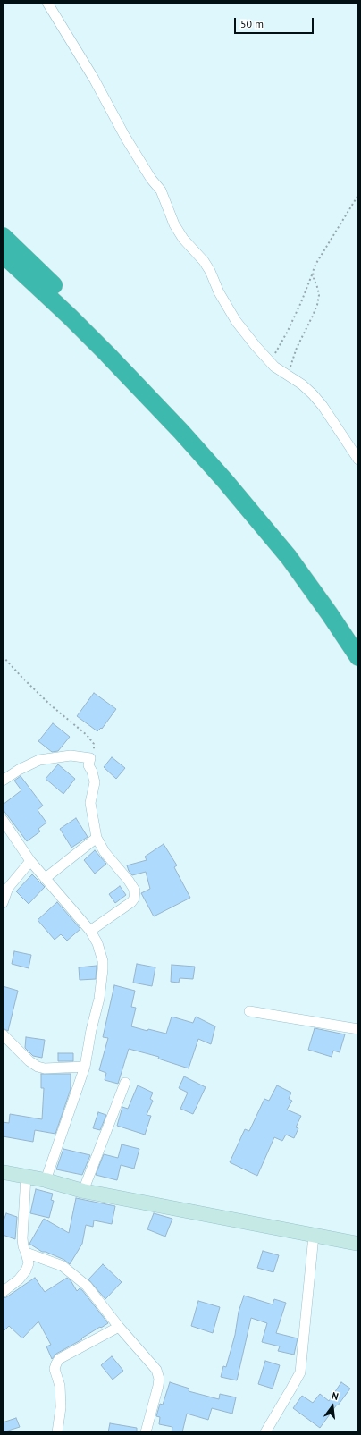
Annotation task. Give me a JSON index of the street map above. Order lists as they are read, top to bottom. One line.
{"scale_bar":"50 m","north":"top"}
